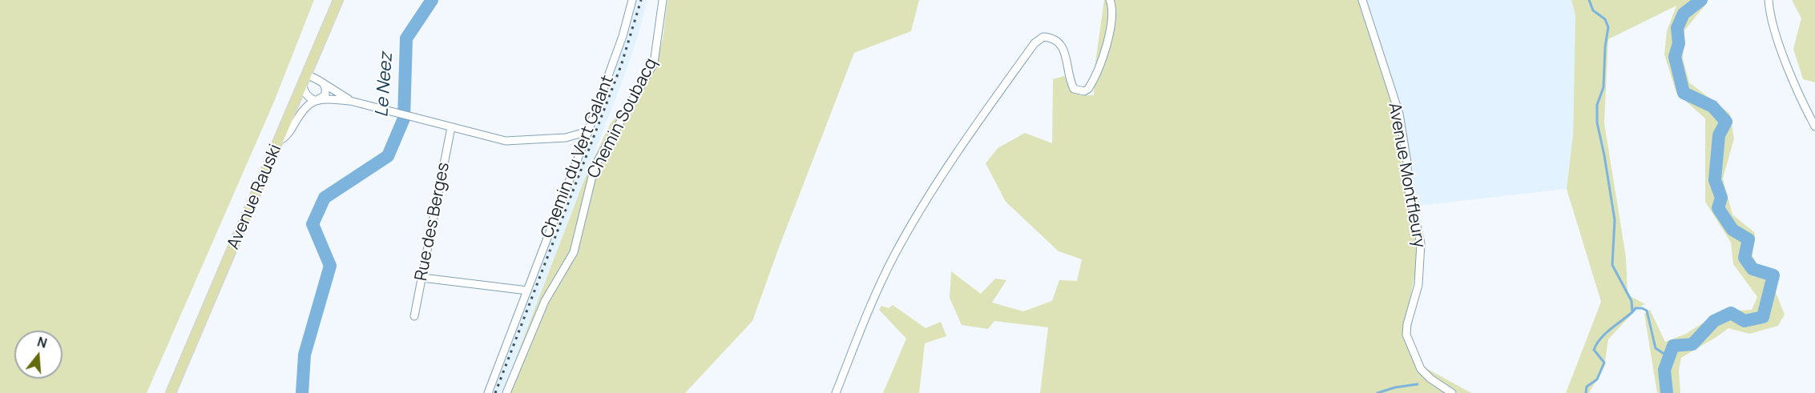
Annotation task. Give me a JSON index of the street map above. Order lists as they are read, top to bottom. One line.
{"streets":{"main road":["Avenue Rauski"],"street":["Chemin Soubacq","Chemin du Vert Galant","Avenue Montfleury","Rue des Berges"]},"water":["Le Neez"],"north":"top"}
